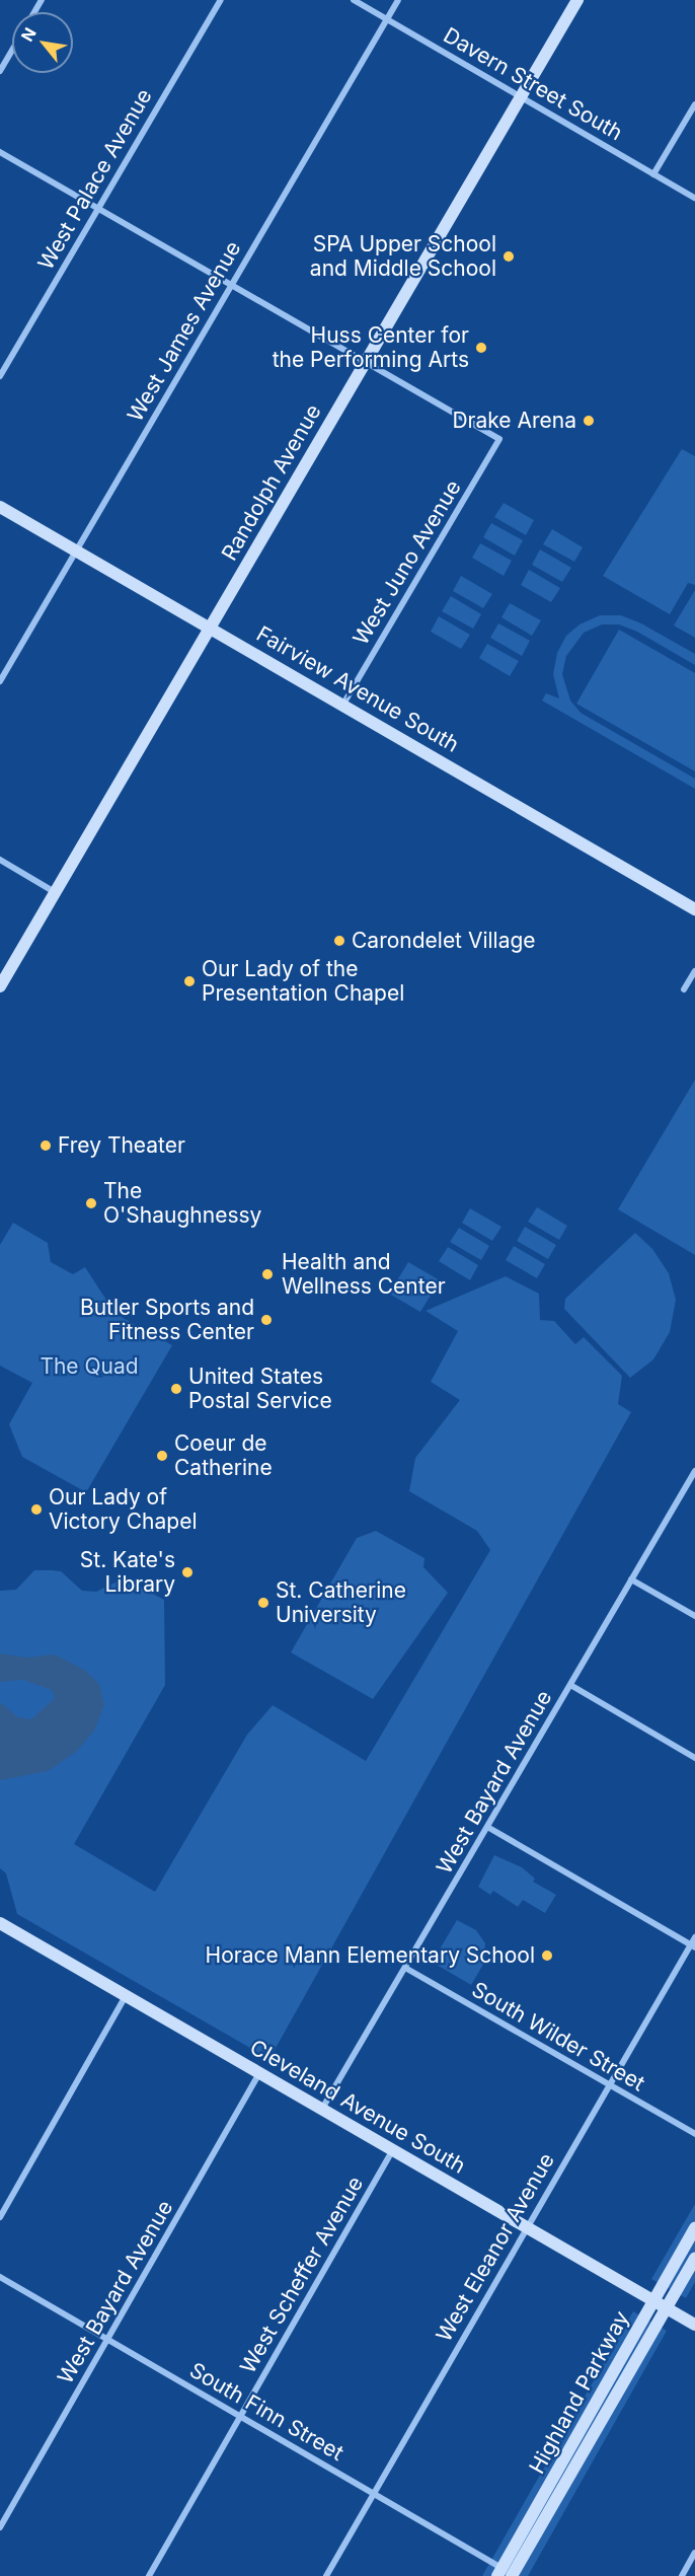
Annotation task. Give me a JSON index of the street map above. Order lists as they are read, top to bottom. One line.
{"streets":{"street":["Davern Street South","West Palace Avenue","West James Avenue","Randolph Avenue","West Juno Avenue","Fairview Avenue South","West Bayard Avenue","South Wilder Street","Cleveland Avenue South","West Eleanor Avenue","West Scheffer Avenue","Highland Parkway","South Finn Street"]},"crossings":[["Davern Street South","West James Avenue"],["Davern Street South","Randolph Avenue"],["West James Avenue","Fairview Avenue South"],["Randolph Avenue","West Juno Avenue"],["Randolph Avenue","Fairview Avenue South"],["West Juno Avenue","Fairview Avenue South"],["West Bayard Avenue","South Wilder Street"],["West Bayard Avenue","Cleveland Avenue South"],["West Bayard Avenue","South Finn Street"],["South Wilder Street","West Eleanor Avenue"],["Cleveland Avenue South","West Eleanor Avenue"],["Cleveland Avenue South","West Scheffer Avenue"],["Cleveland Avenue South","Highland Parkway"],["West Eleanor Avenue","South Finn Street"],["West Scheffer Avenue","South Finn Street"],["Highland Parkway","South Finn Street"]],"parks":["The Quad"],"places":["SPA Upper School and Middle School","Huss Center for the Performing Arts","Drake Arena","Carondelet Village","Our Lady of the Presentation Chapel","Frey Theater","The O'Shaughnessy","Health and Wellness Center","Butler Sports and Fitness Center","United States Postal Service","Coeur de Catherine","Our Lady of Victory Chapel","St. Kate's Library","St. Catherine University","Horace Mann Elementary School"],"north":"top left"}
